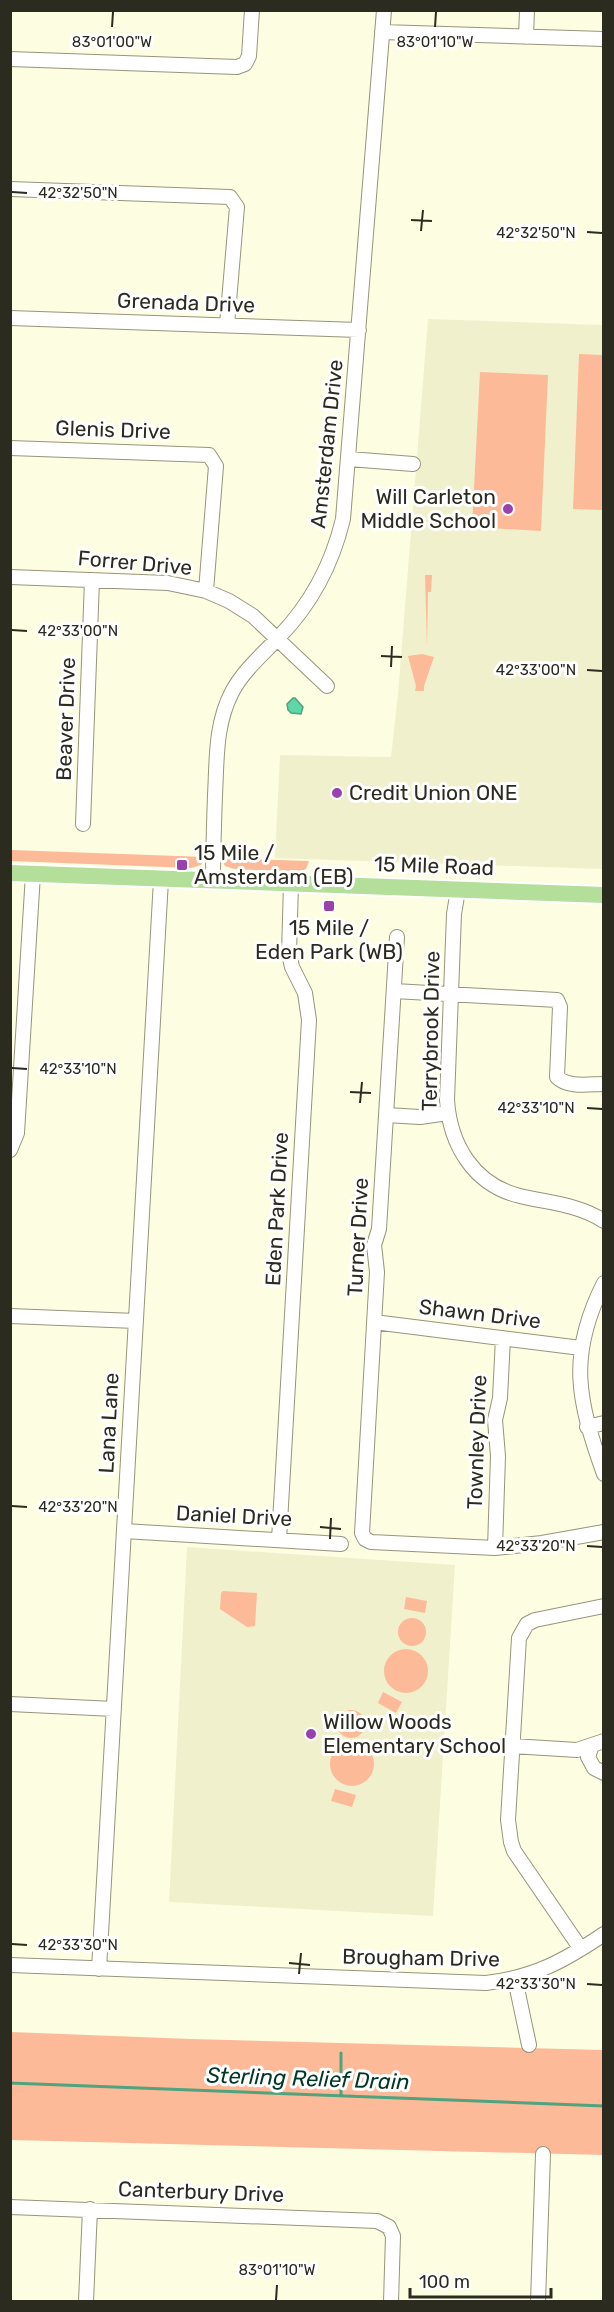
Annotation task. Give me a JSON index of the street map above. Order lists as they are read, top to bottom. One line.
{"streets":{"main road":["15 Mile Road"],"street":["Grenada Drive","Glenis Drive","Amsterdam Drive","Forrer Drive","Beaver Drive","Terrybrook Drive","Eden Park Drive","Turner Drive","Shawn Drive","Lana Lane","Townley Drive","Daniel Drive","Brougham Drive","Canterbury Drive"]},"crossings":[["Grenada Drive","Amsterdam Drive"],["Glenis Drive","Forrer Drive"],["Amsterdam Drive","Forrer Drive"],["Amsterdam Drive","15 Mile Road"],["Forrer Drive","Beaver Drive"],["15 Mile Road","Terrybrook Drive"],["15 Mile Road","Eden Park Drive"],["15 Mile Road","Lana Lane"],["Eden Park Drive","Daniel Drive"],["Turner Drive","Shawn Drive"],["Turner Drive","Townley Drive"],["Shawn Drive","Townley Drive"],["Lana Lane","Daniel Drive"],["Lana Lane","Brougham Drive"]],"water":["Sterling Relief Drain"],"places":{"other":["Will Carleton Middle School","Credit Union ONE","Willow Woods Elementary School"],"transit":["15 Mile / Amsterdam (EB)","15 Mile / Eden Park (WB)"]},"scale_bar":"100 m","coordinates":["83°01'00\"W","83°01'10\"W","42°32'50\"N","42°33'00\"N","42°33'10\"N","42°33'20\"N","42°33'30\"N"]}
